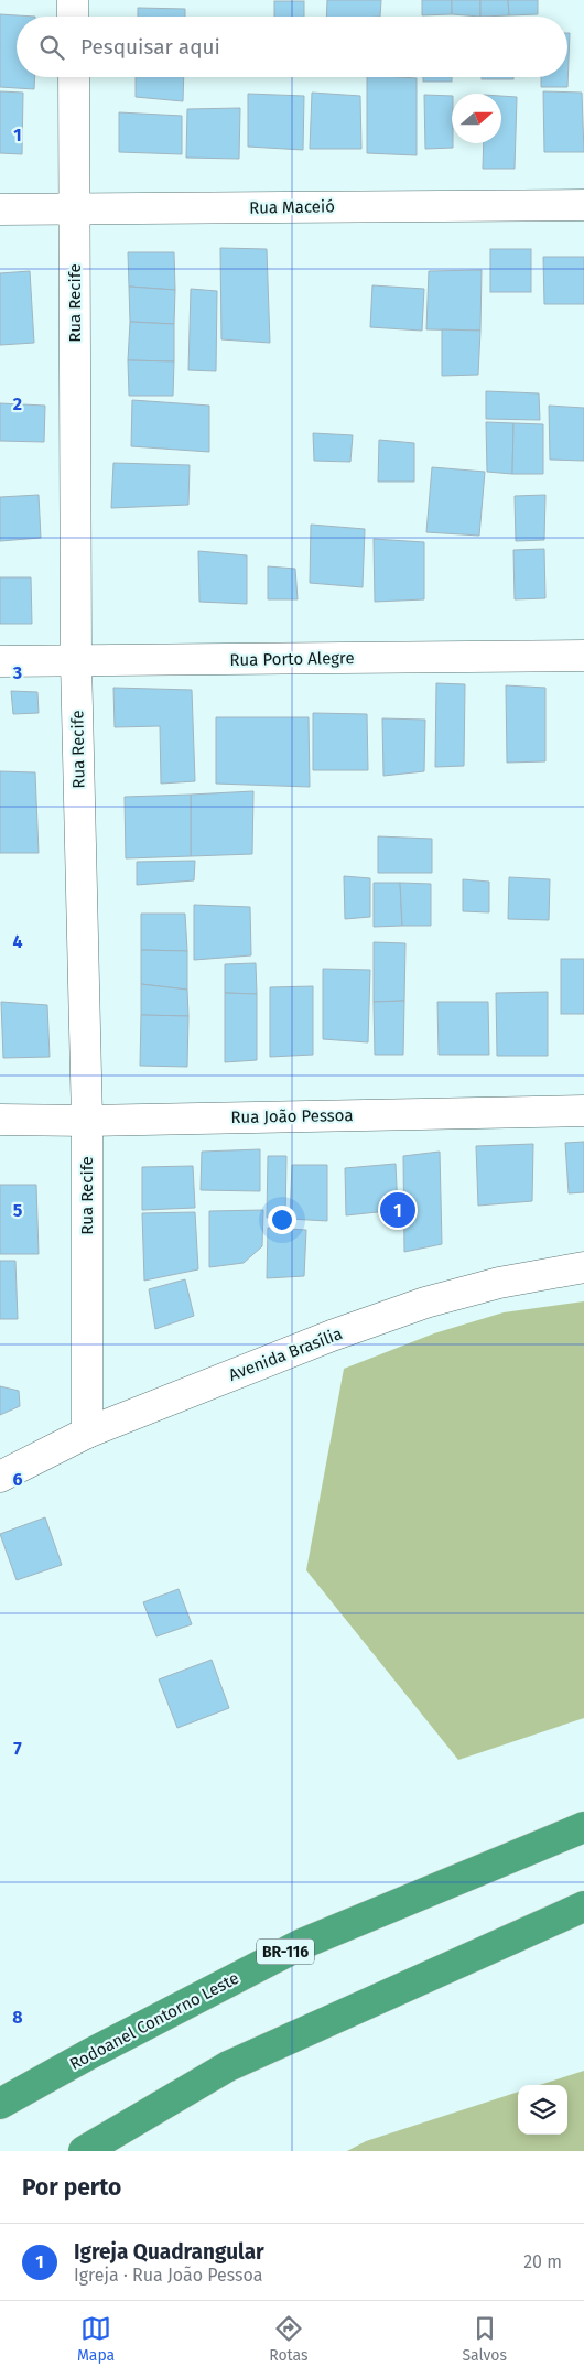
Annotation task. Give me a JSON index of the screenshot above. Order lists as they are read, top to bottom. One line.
{"streets":{"highway":["BR-116","Rodoanel Contorno Leste"],"street":["Rua Maceió","Rua Recife","Rua Porto Alegre","Rua João Pessoa","Avenida Brasília"]},"crossings":[["Rua Maceió","Rua Recife"],["Rua Recife","Rua Porto Alegre"],["Rua Recife","Rua João Pessoa"],["Rua Recife","Avenida Brasília"]],"north":"right","page":{"search":"Pesquisar aqui","pins":"1","heading":"Por perto","list":[{"mark":"1","name":"Igreja Quadrangular","note":"Igreja · Rua João Pessoa","value":"20 m"}],"nav":["Mapa","Rotas","Salvos"]},"grid":{"rows":["1","2","3","4","5","6","7","8"]}}
